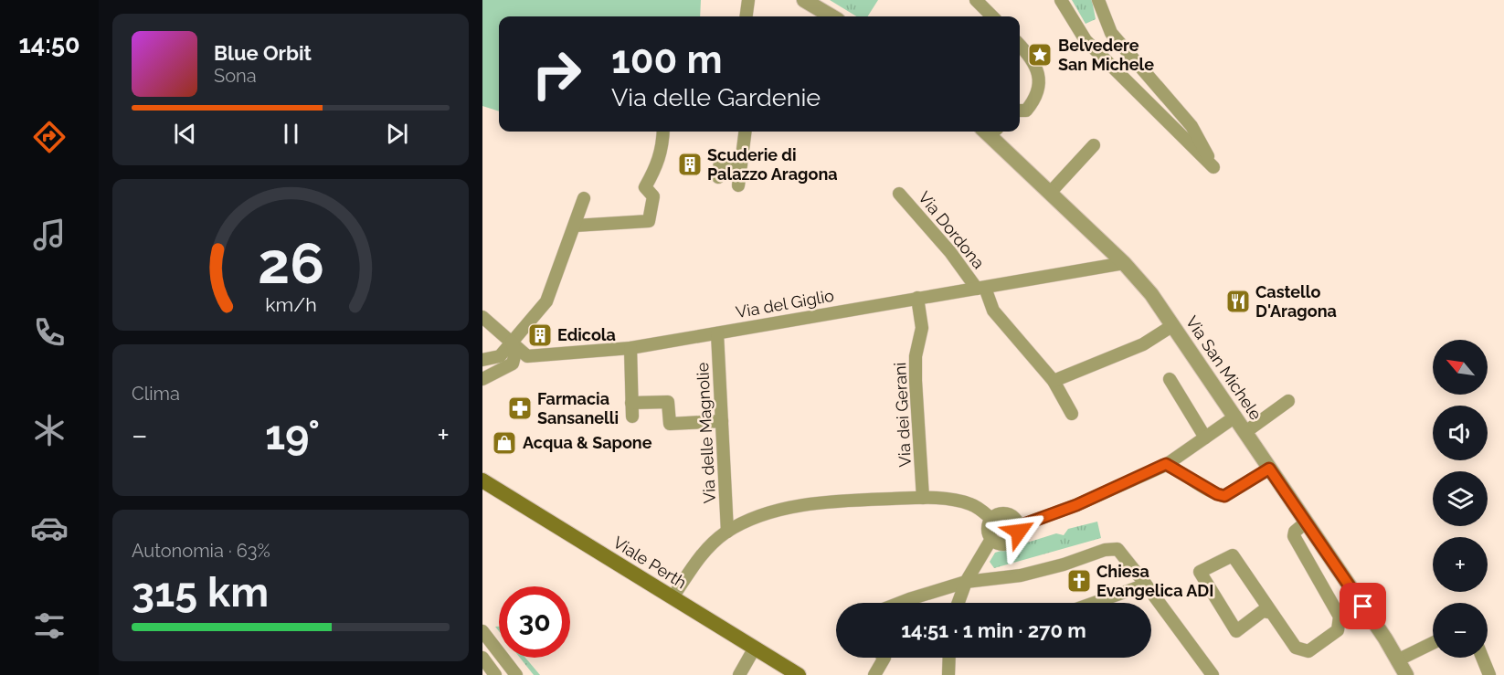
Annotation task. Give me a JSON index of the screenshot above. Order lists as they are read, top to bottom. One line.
{"streets":{"main road":["Viale Perth"],"street":["Via Dordona","Via del Giglio","Via San Michele","Via dei Gerani","Via delle Magnolie"]},"crossings":[["Via Dordona","Via del Giglio"],["Via del Giglio","Via San Michele"],["Via del Giglio","Via dei Gerani"],["Via del Giglio","Via delle Magnolie"]],"places":{"place":["Belvedere San Michele"],"building":["Scuderie di Palazzo Aragona","Edicola"],"restaurant":["Castello D'Aragona"],"pharmacy":["Farmacia Sansanelli"],"shop":["Acqua & Sapone"],"church":["Chiesa Evangelica ADI"]},"north":"top left","page":{"tabs":"14:50","turn":["100 m","Via delle Gardenie"],"song":["Blue Orbit","Sona"],"map_buttons":["+","−"],"tile":["Clima",["Autonomia · 63%","315 km"]],"heat":["−","19°","+"],"limit":"30","trip":"14:51 · 1 min · 270 m","gauge":["26","km/h"]}}
